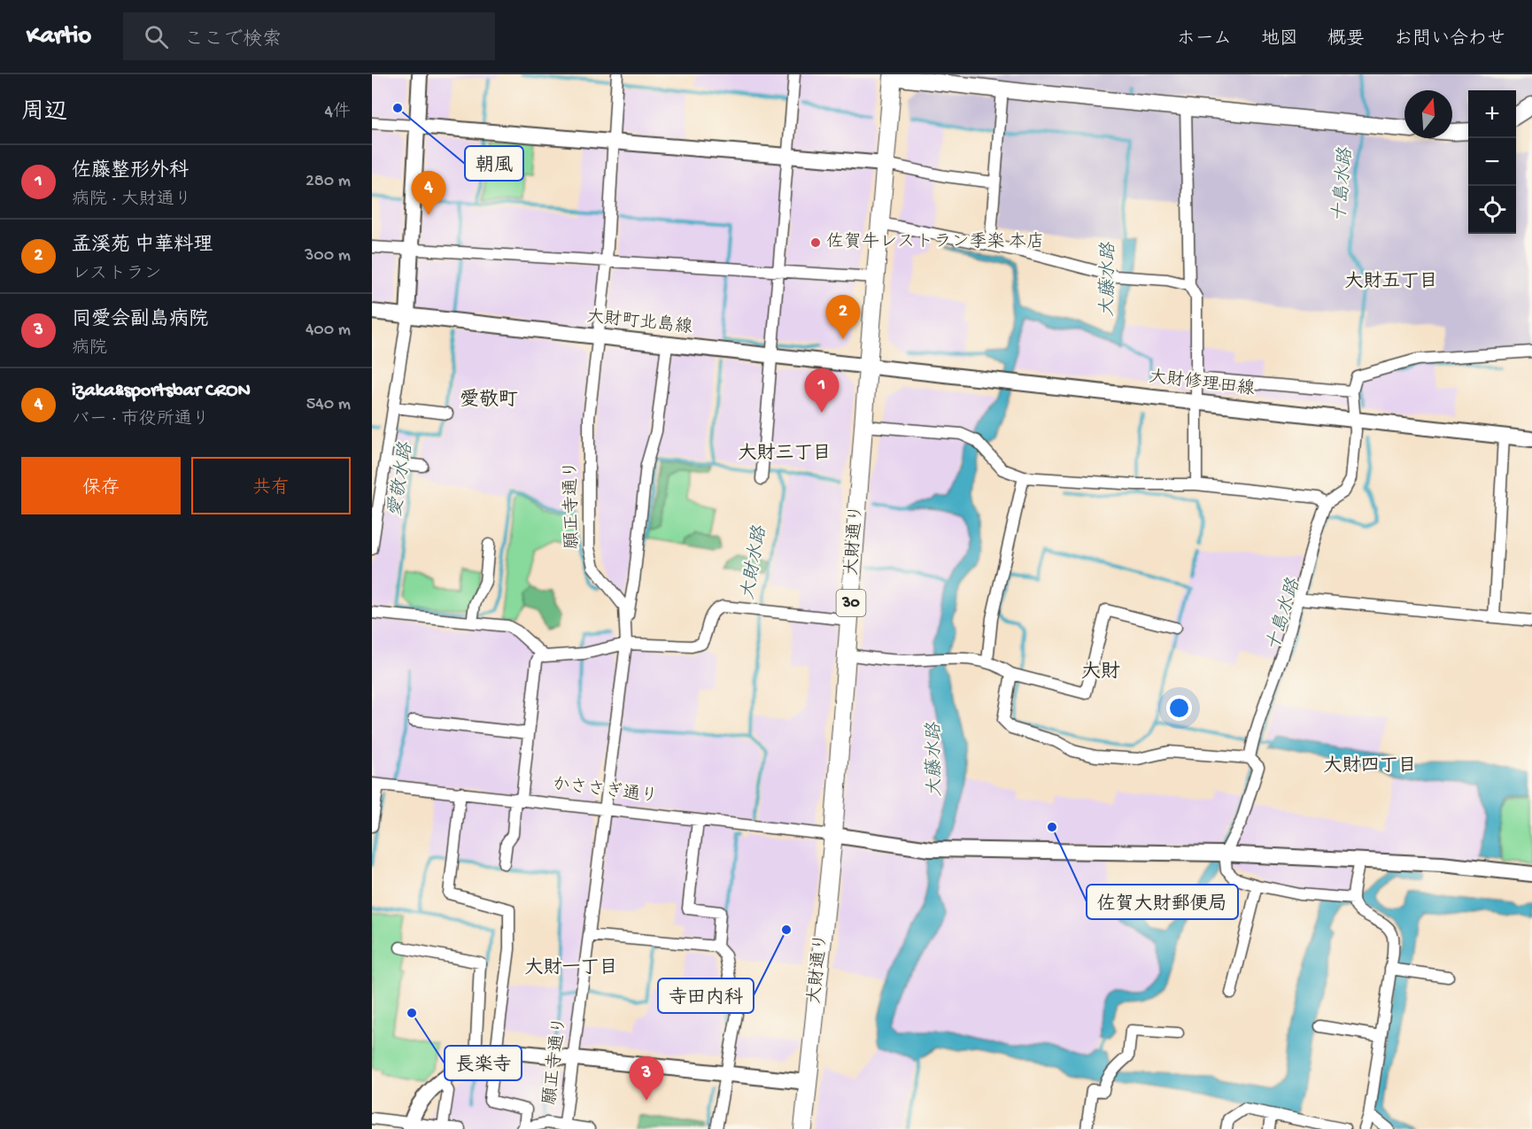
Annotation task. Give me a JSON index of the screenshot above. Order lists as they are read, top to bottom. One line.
{"streets":{"main road":["大財通り","30"],"street":["大財町北島線","大財修理田線","願正寺通り","かささぎ通り"]},"crossings":[["大財町北島線","大財修理田線"],["大財町北島線","願正寺通り"],["大財町北島線","大財通り"],["大財修理田線","大財通り"],["願正寺通り","かささぎ通り"],["大財通り","かささぎ通り"]],"districts":["大財五丁目","愛敬町","大財三丁目","大財","大財四丁目","大財一丁目"],"water":["十島水路","大藤水路","愛敬水路","大財水路"],"places":["朝風","佐賀牛レストラン季楽 本店","佐賀大財郵便局","寺田内科","長楽寺"],"north":"top","page":{"header":"Kartio","search":"ここで検索","nav":["ホーム","地図","概要","お問い合わせ"],"heading":["周辺","4件"],"map_buttons":["+","−"],"list":[{"mark":"1","name":"佐藤整形外科","note":"病院 · 大財通り","value":"280 m"},{"mark":"2","name":"孟溪苑 中華料理","note":"レストラン","value":"300 m"},{"mark":"3","name":"同愛会副島病院","note":"病院","value":"400 m"},{"mark":"4","name":"izaka&sportsbar CRON","note":"バー · 市役所通り","value":"540 m"}],"pins":["4","2","1","3"],"buttons":["保存","共有"]}}
